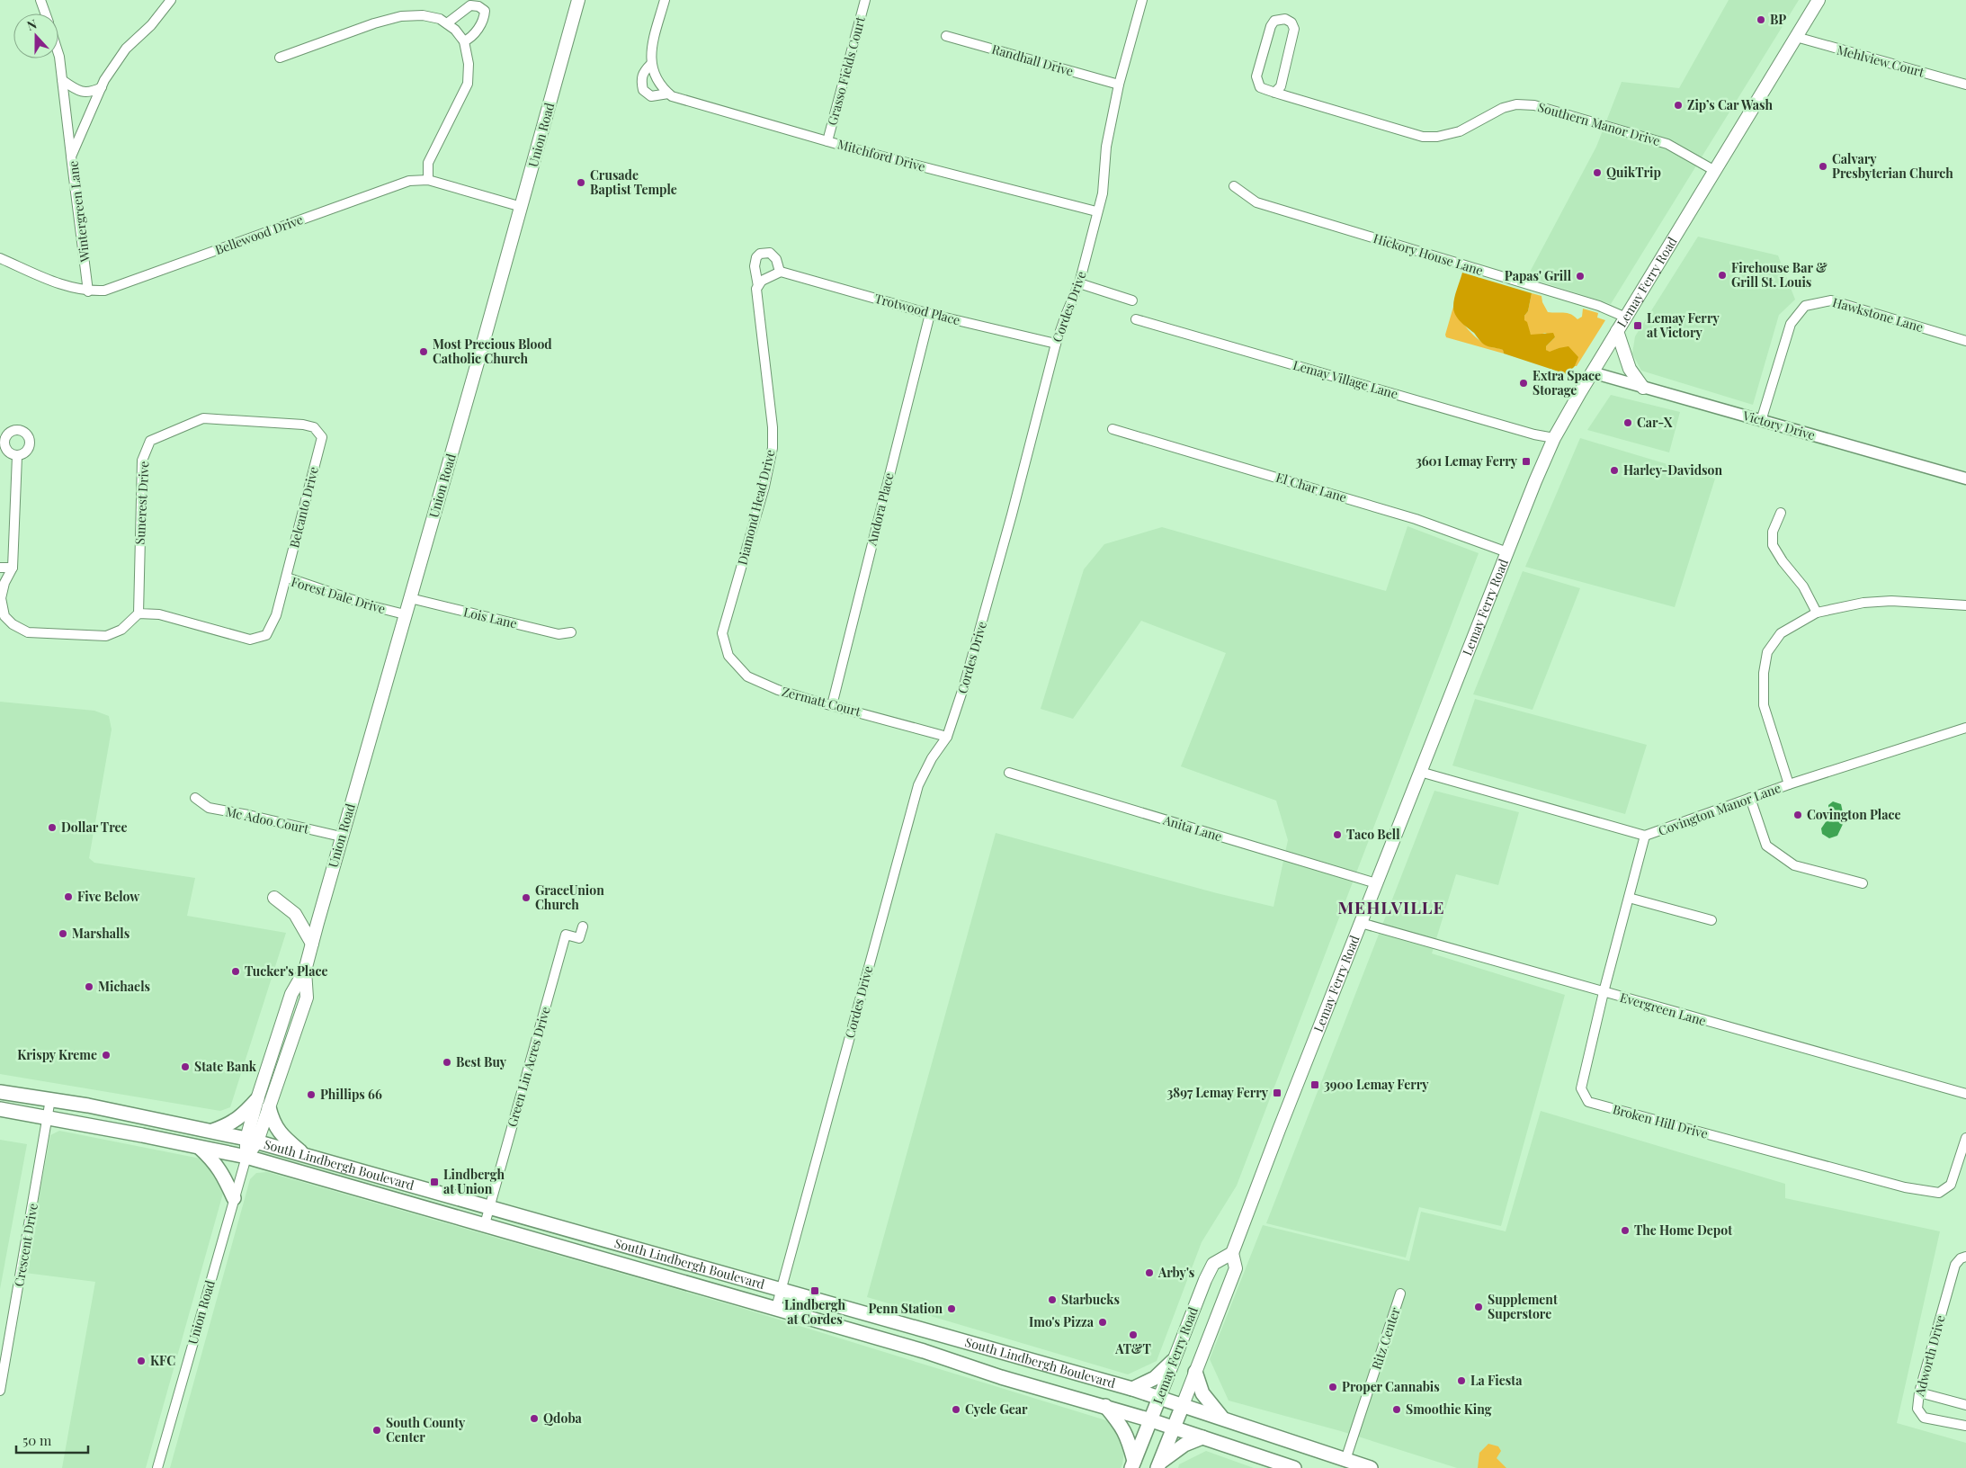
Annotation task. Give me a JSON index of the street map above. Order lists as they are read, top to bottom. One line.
{"streets":{"main road":["Union Road","Lemay Ferry Road","South Lindbergh Boulevard"],"street":["Randhall Drive","Mehlview Court","Grasso Fields Court","Southern Manor Drive","Mitchford Drive","Wintergreen Lane","Bellewood Drive","Hickory House Lane","Cordes Drive","Trotwood Place","Hawkstone Lane","Lemay Village Lane","Victory Drive","El Char Lane","Sunerest Drive","Belcanto Drive","Diamond Head Drive","Andora Place","Forest Dale Drive","Lois Lane","Zermatt Court","Covington Manor Lane","Mc Adoo Court","Anita Lane","Evergreen Lane","Green Lin Acres Drive","Broken Hill Drive","Crescent Drive","Ritz Center","Adworth Drive"]},"crossings":[["Randhall Drive","Cordes Drive"],["Mehlview Court","Lemay Ferry Road"],["Grasso Fields Court","Mitchford Drive"],["Southern Manor Drive","Lemay Ferry Road"],["Union Road","Bellewood Drive"],["Union Road","Forest Dale Drive"],["Union Road","Lois Lane"],["Union Road","Mc Adoo Court"],["Union Road","South Lindbergh Boulevard"],["Mitchford Drive","Cordes Drive"],["Wintergreen Lane","Bellewood Drive"],["Hickory House Lane","Lemay Ferry Road"],["Lemay Ferry Road","Lemay Village Lane"],["Lemay Ferry Road","Victory Drive"],["Lemay Ferry Road","El Char Lane"],["Lemay Ferry Road","Covington Manor Lane"],["Lemay Ferry Road","Anita Lane"],["Lemay Ferry Road","Evergreen Lane"],["Lemay Ferry Road","South Lindbergh Boulevard"],["Cordes Drive","Trotwood Place"],["Cordes Drive","Zermatt Court"],["Cordes Drive","South Lindbergh Boulevard"],["Trotwood Place","Andora Place"],["Hawkstone Lane","Victory Drive"],["Sunerest Drive","Belcanto Drive"],["Sunerest Drive","Forest Dale Drive"],["Belcanto Drive","Forest Dale Drive"],["Diamond Head Drive","Zermatt Court"],["Andora Place","Zermatt Court"],["Covington Manor Lane","Broken Hill Drive"],["Evergreen Lane","Broken Hill Drive"],["Green Lin Acres Drive","South Lindbergh Boulevard"],["South Lindbergh Boulevard","Crescent Drive"],["South Lindbergh Boulevard","Ritz Center"]],"districts":["MEHLVILLE"],"places":{"other":["BP","Zip’s Car Wash","Calvary Presbyterian Church","QuikTrip","Crusade Baptist Temple","Firehouse Bar & Grill St. Louis","Papas' Grill","Most Precious Blood Catholic Church","Extra Space Storage","Car-X","Harley-Davidson","Covington Place","Dollar Tree","Taco Bell","Five Below","GraceUnion Church","Marshalls","Tucker's Place","Michaels","Krispy Kreme","Best Buy","State Bank","Phillips 66","The Home Depot","Arby's","Starbucks","Supplement Superstore","Penn Station","Imo's Pizza","AT&T","KFC","La Fiesta","Proper Cannabis","Cycle Gear","Smoothie King","Qdoba","South County Center"],"transit":["Lemay Ferry at Victory","3601 Lemay Ferry","3900 Lemay Ferry","3897 Lemay Ferry","Lindbergh at Union","Lindbergh at Cordes"]},"scale_bar":"50 m","north":"top"}
